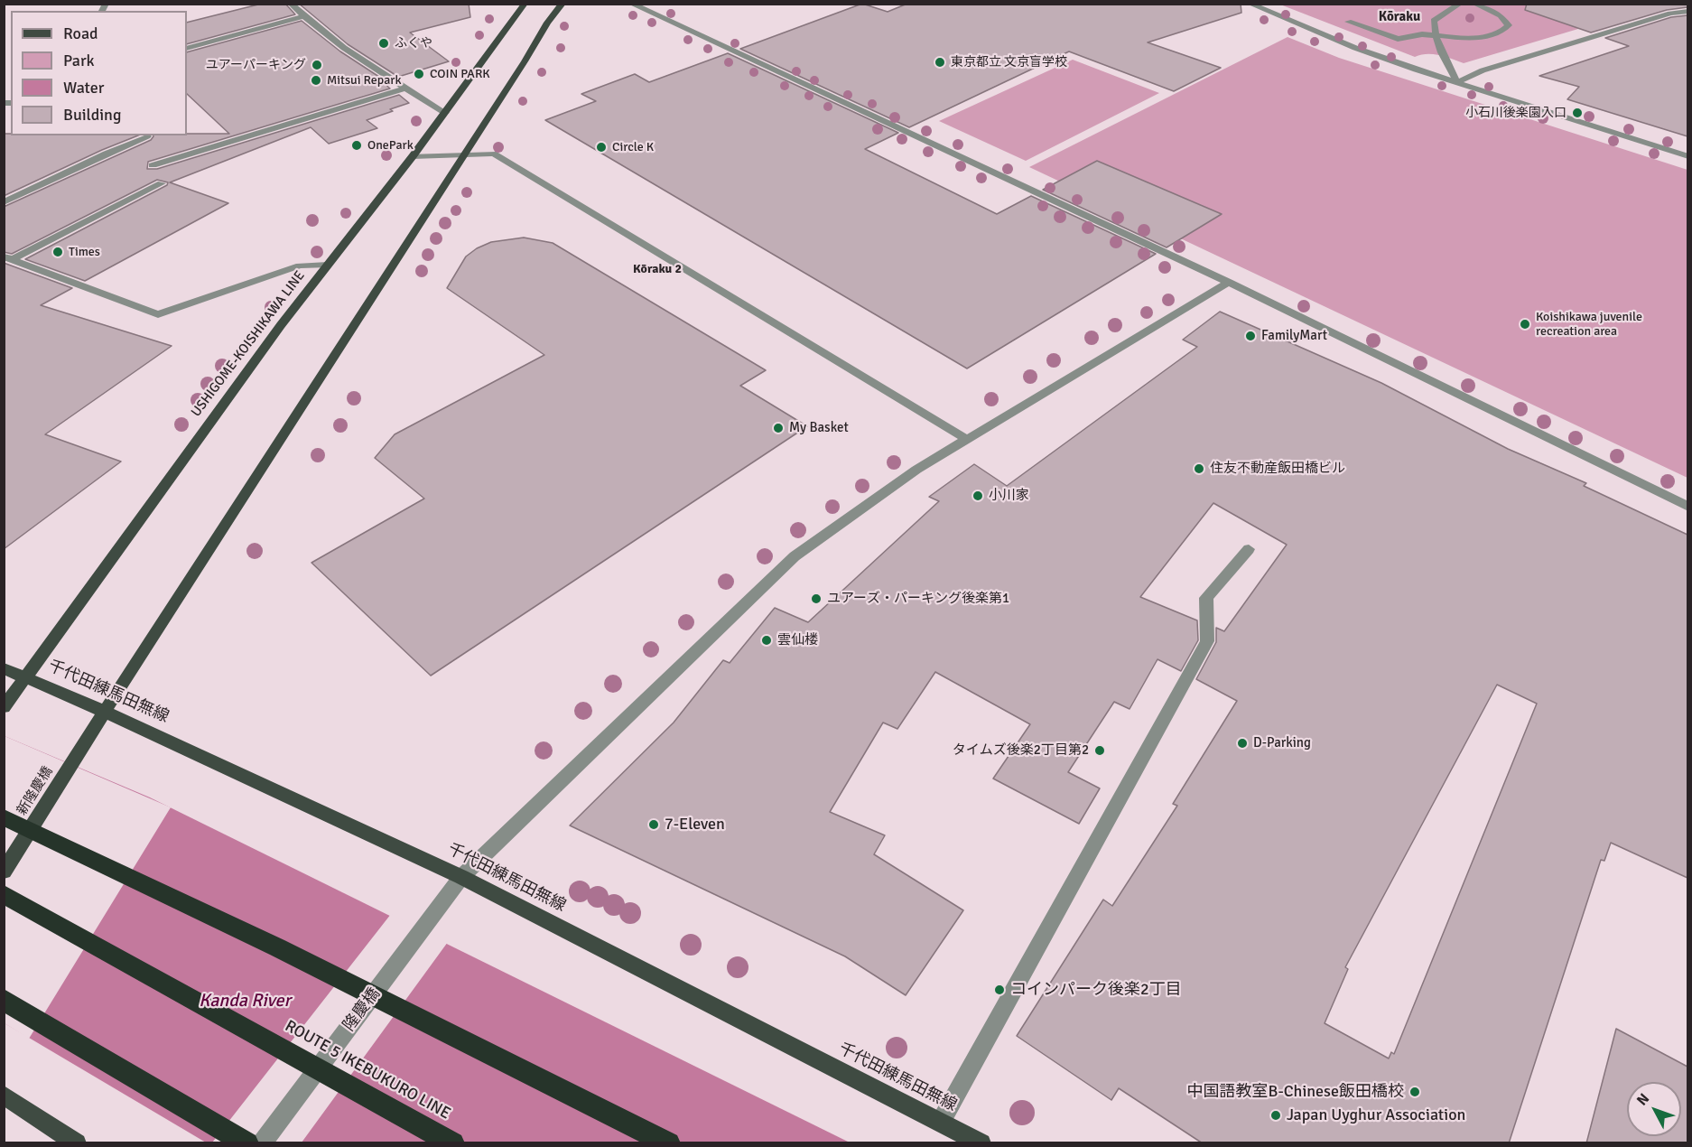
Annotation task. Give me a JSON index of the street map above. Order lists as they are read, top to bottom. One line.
{"streets":{"highway":["ROUTE 5 IKEBUKURO LINE"],"main road":["USHIGOME-KOISHIKAWA LINE","千代田練馬田無線","新隆慶橋"],"street":["隆慶橋"]},"crossings":[["USHIGOME-KOISHIKAWA LINE","千代田練馬田無線"],["千代田練馬田無線","新隆慶橋"],["千代田練馬田無線","隆慶橋"]],"districts":["Kōraku","Kōraku 2"],"water":["Kanda River"],"places":["ふくや","東京都立 文京盲学校","ユアーパーキング","COIN PARK","Mitsui Repark","小石川後楽園入口","OnePark","Circle K","Times","Koishikawa juvenile recreation area","FamilyMart","My Basket","住友不動産飯田橋ビル","小川家","ユアーズ・パーキング後楽第1","雲仙楼","D-Parking","タイムズ後楽2丁目第2","7-Eleven","コインパーク後楽2丁目","中国語教室B-Chinese飯田橋校","Japan Uyghur Association"],"legend":["Road","Park","Water","Building"],"north":"top left"}
